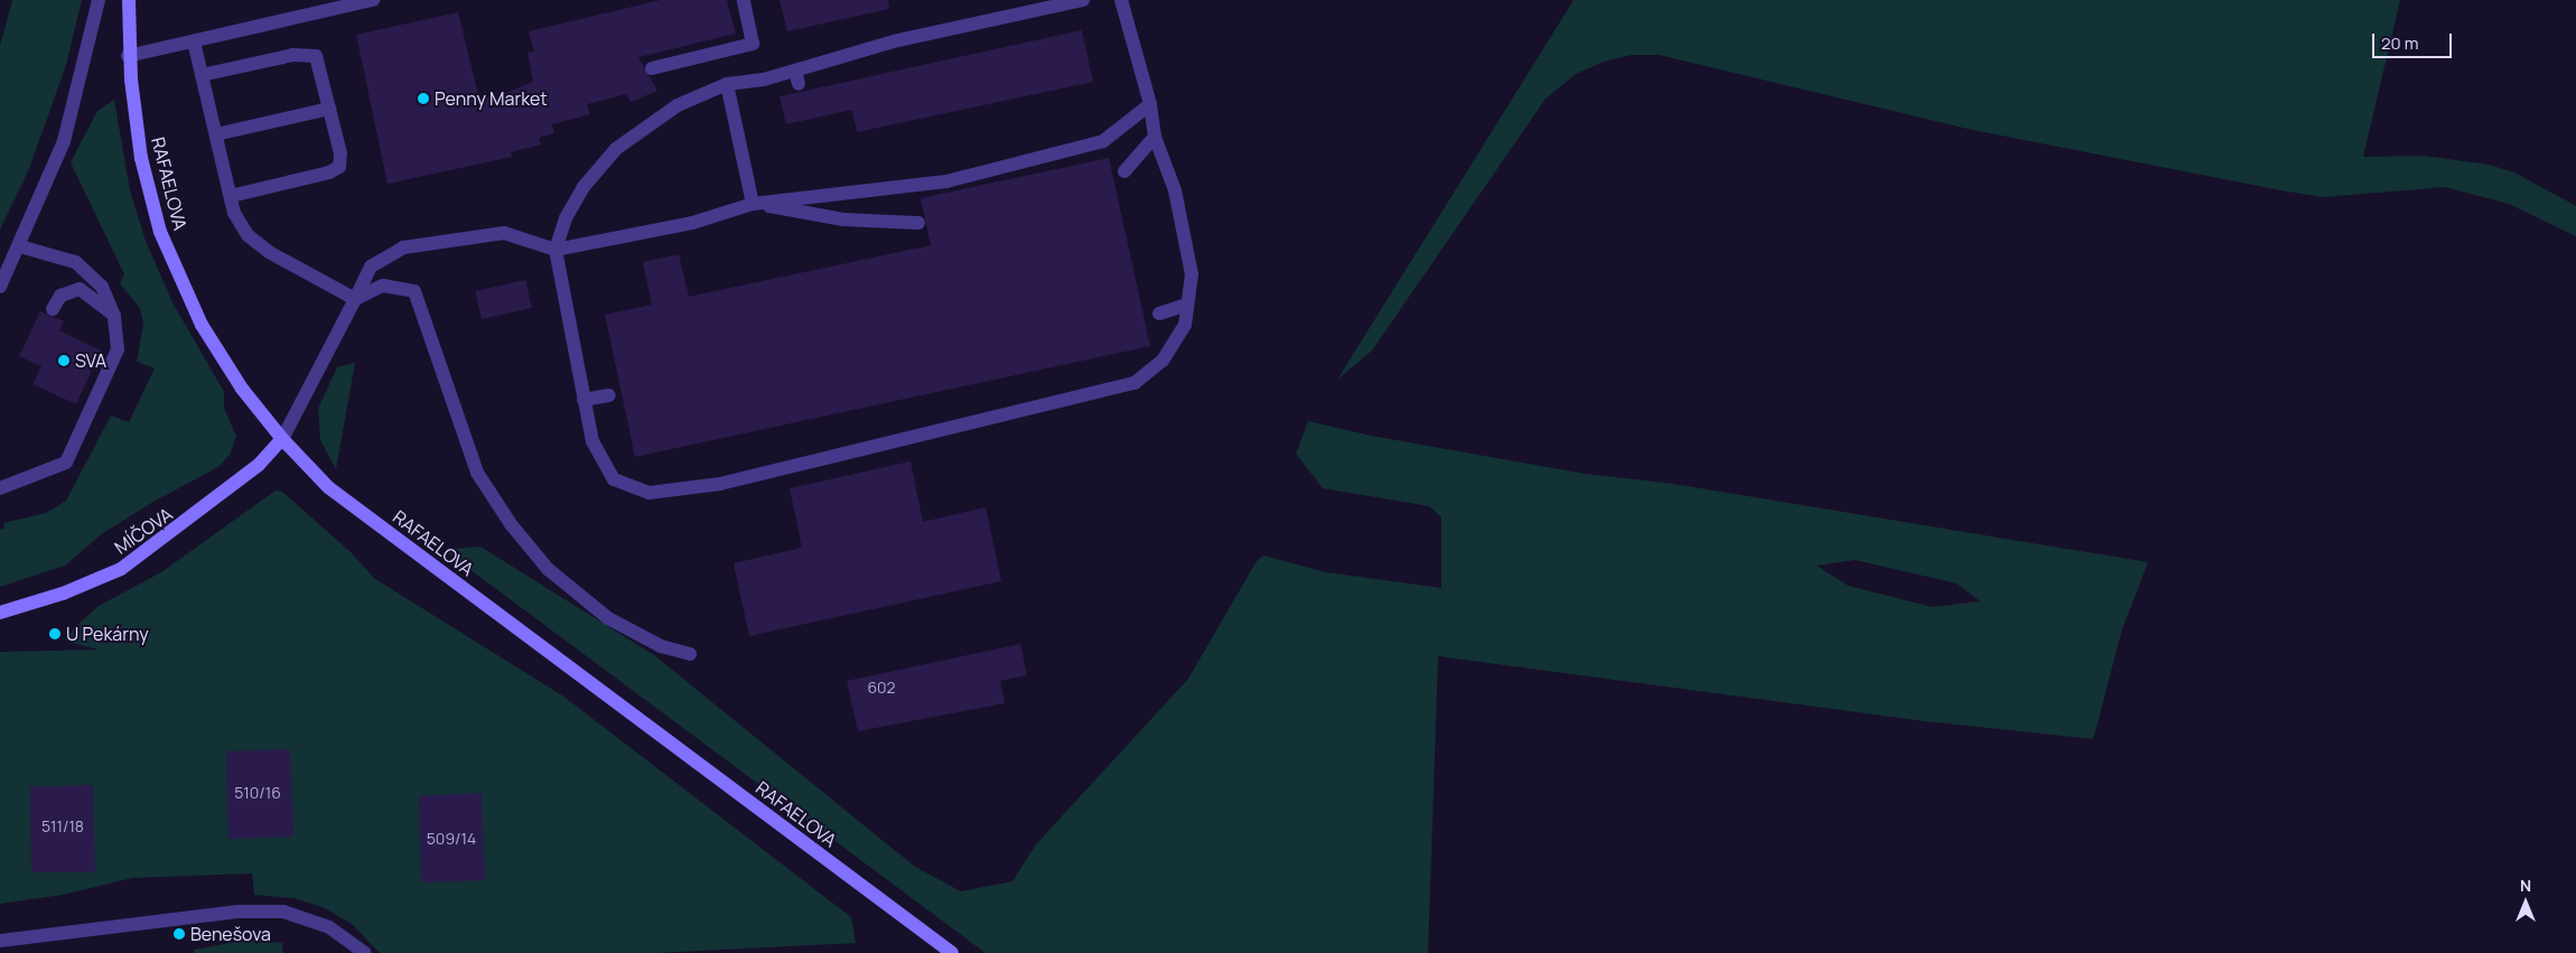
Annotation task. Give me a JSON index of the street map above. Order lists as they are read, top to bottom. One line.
{"streets":{"main road":["RAFAELOVA","MÍČOVA"]},"crossings":[["RAFAELOVA","MÍČOVA"]],"places":["Penny Market","SVA","U Pekárny","Benešova"],"house_numbers":["602","510/16","511/18","509/14"],"scale_bar":"20 m","north":"top"}
